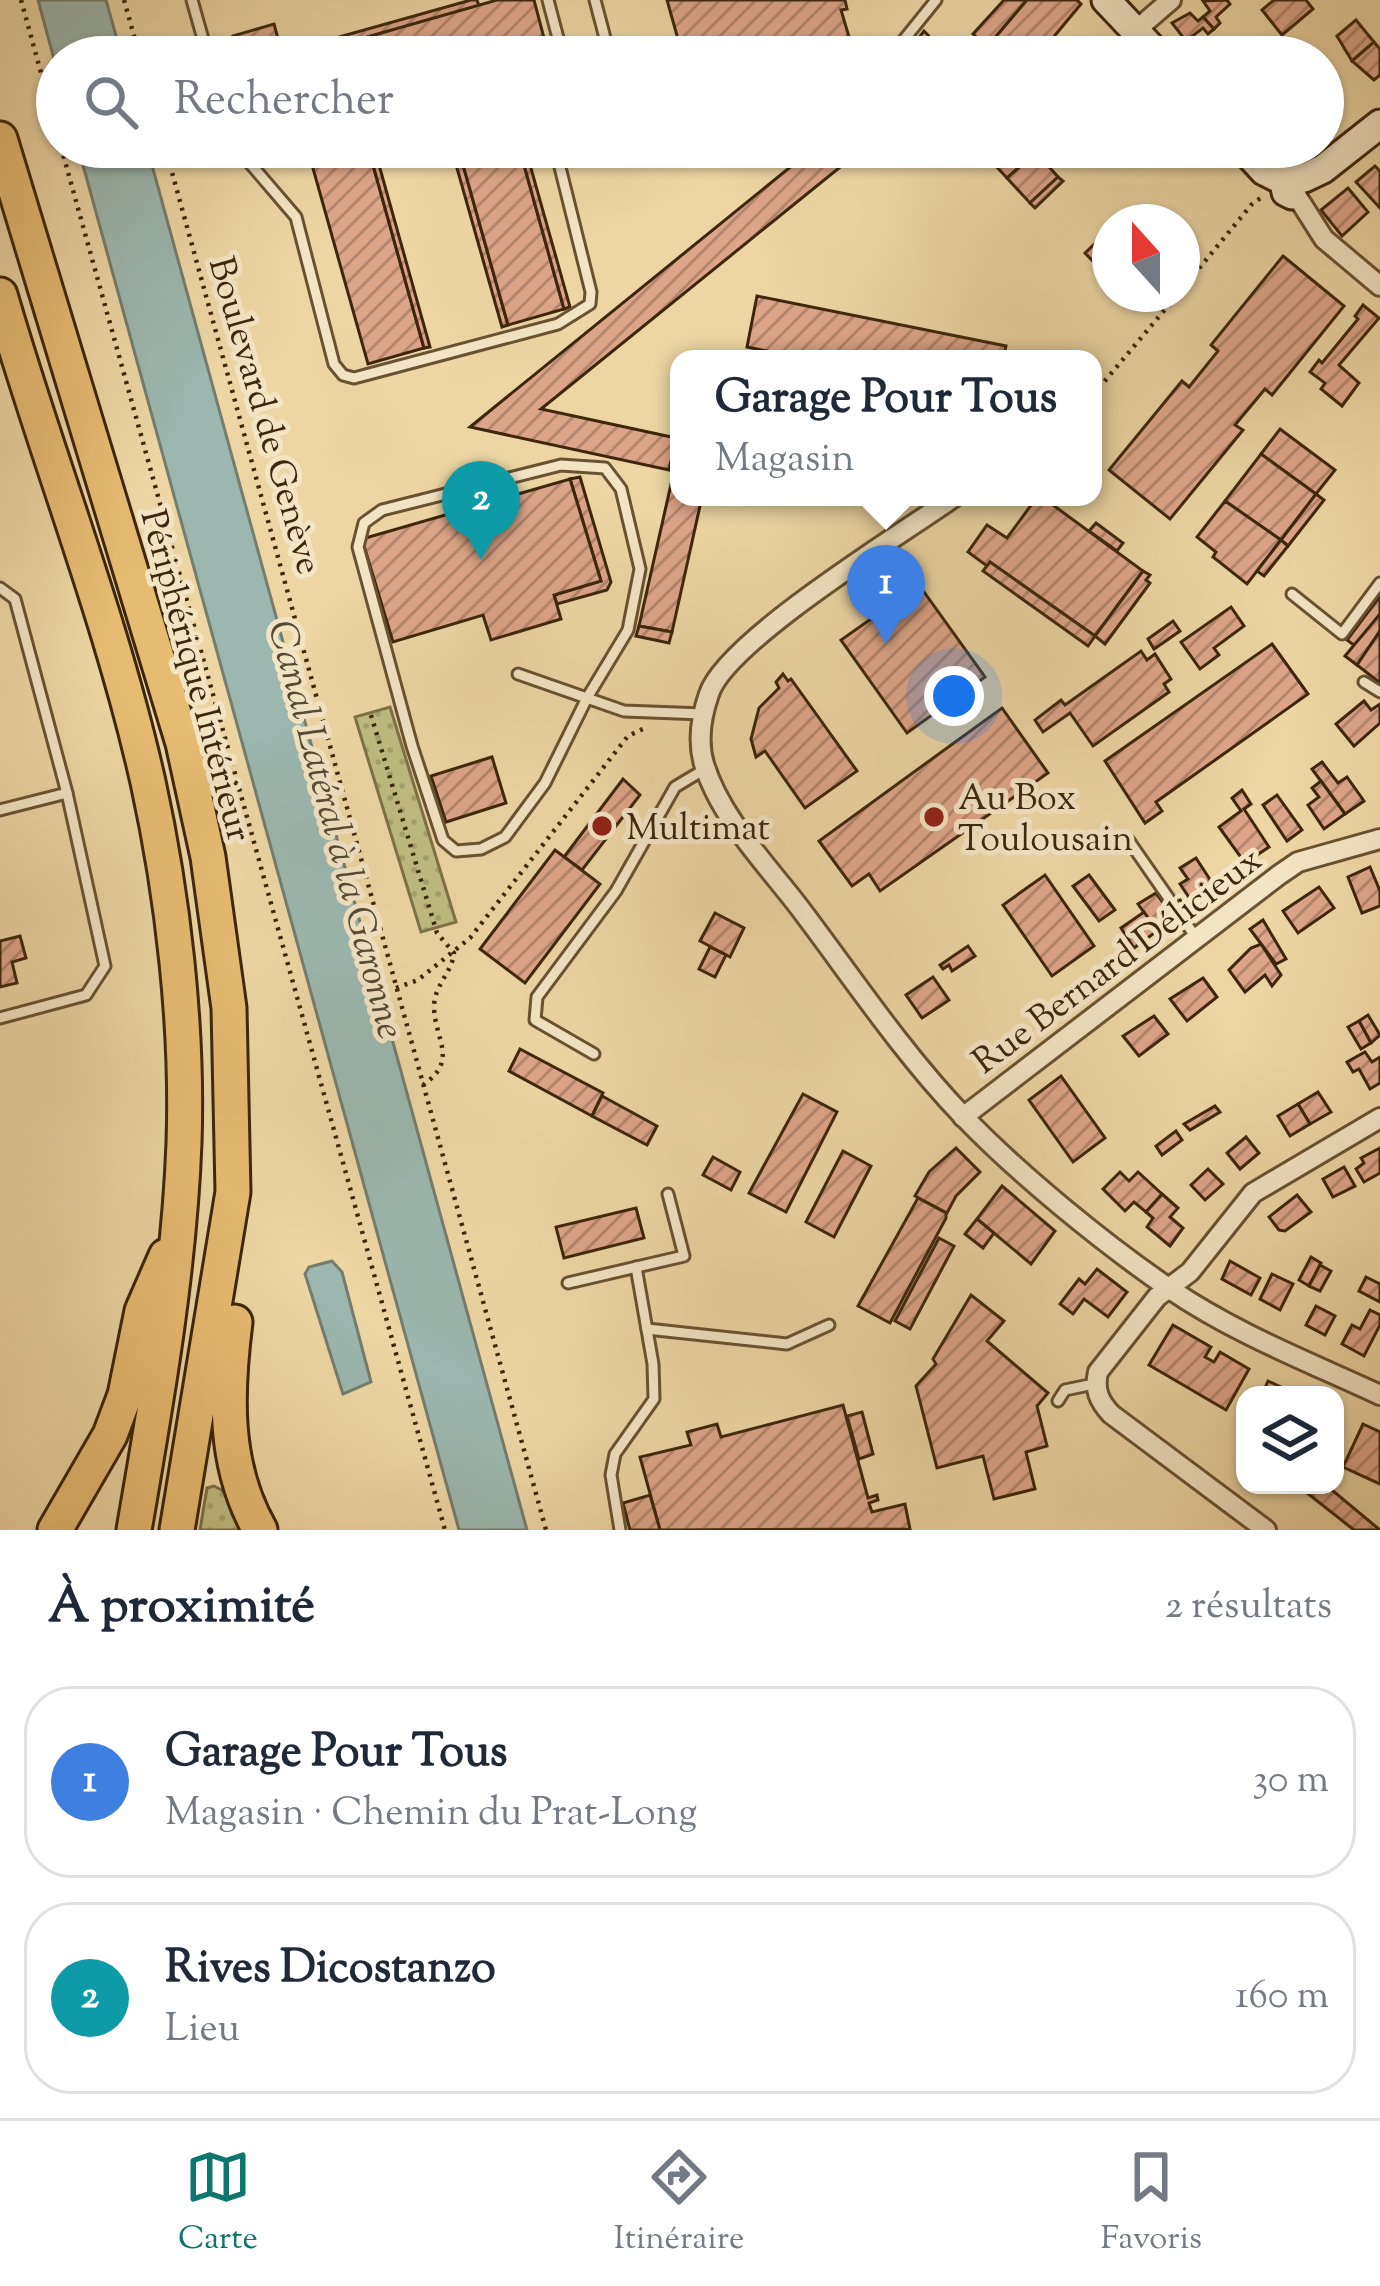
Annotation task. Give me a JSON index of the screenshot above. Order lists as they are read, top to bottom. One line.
{"streets":{"highway":["Périphérique Intérieur"],"street":["Rue Bernard Délicieux"],"path":["Boulevard de Genève"]},"water":["Canal Latéral à la Garonne"],"places":["Au Box Toulousain","Multimat"],"north":"top","page":{"search":"Rechercher","popup":["Garage Pour Tous","Magasin"],"pins":["2","1"],"heading":["À proximité","2 résultats"],"list":[{"mark":"1","name":"Garage Pour Tous","note":"Magasin · Chemin du Prat-Long","value":"30 m"},{"mark":"2","name":"Rives Dicostanzo","note":"Lieu","value":"160 m"}],"nav":["Carte","Itinéraire","Favoris"]}}
